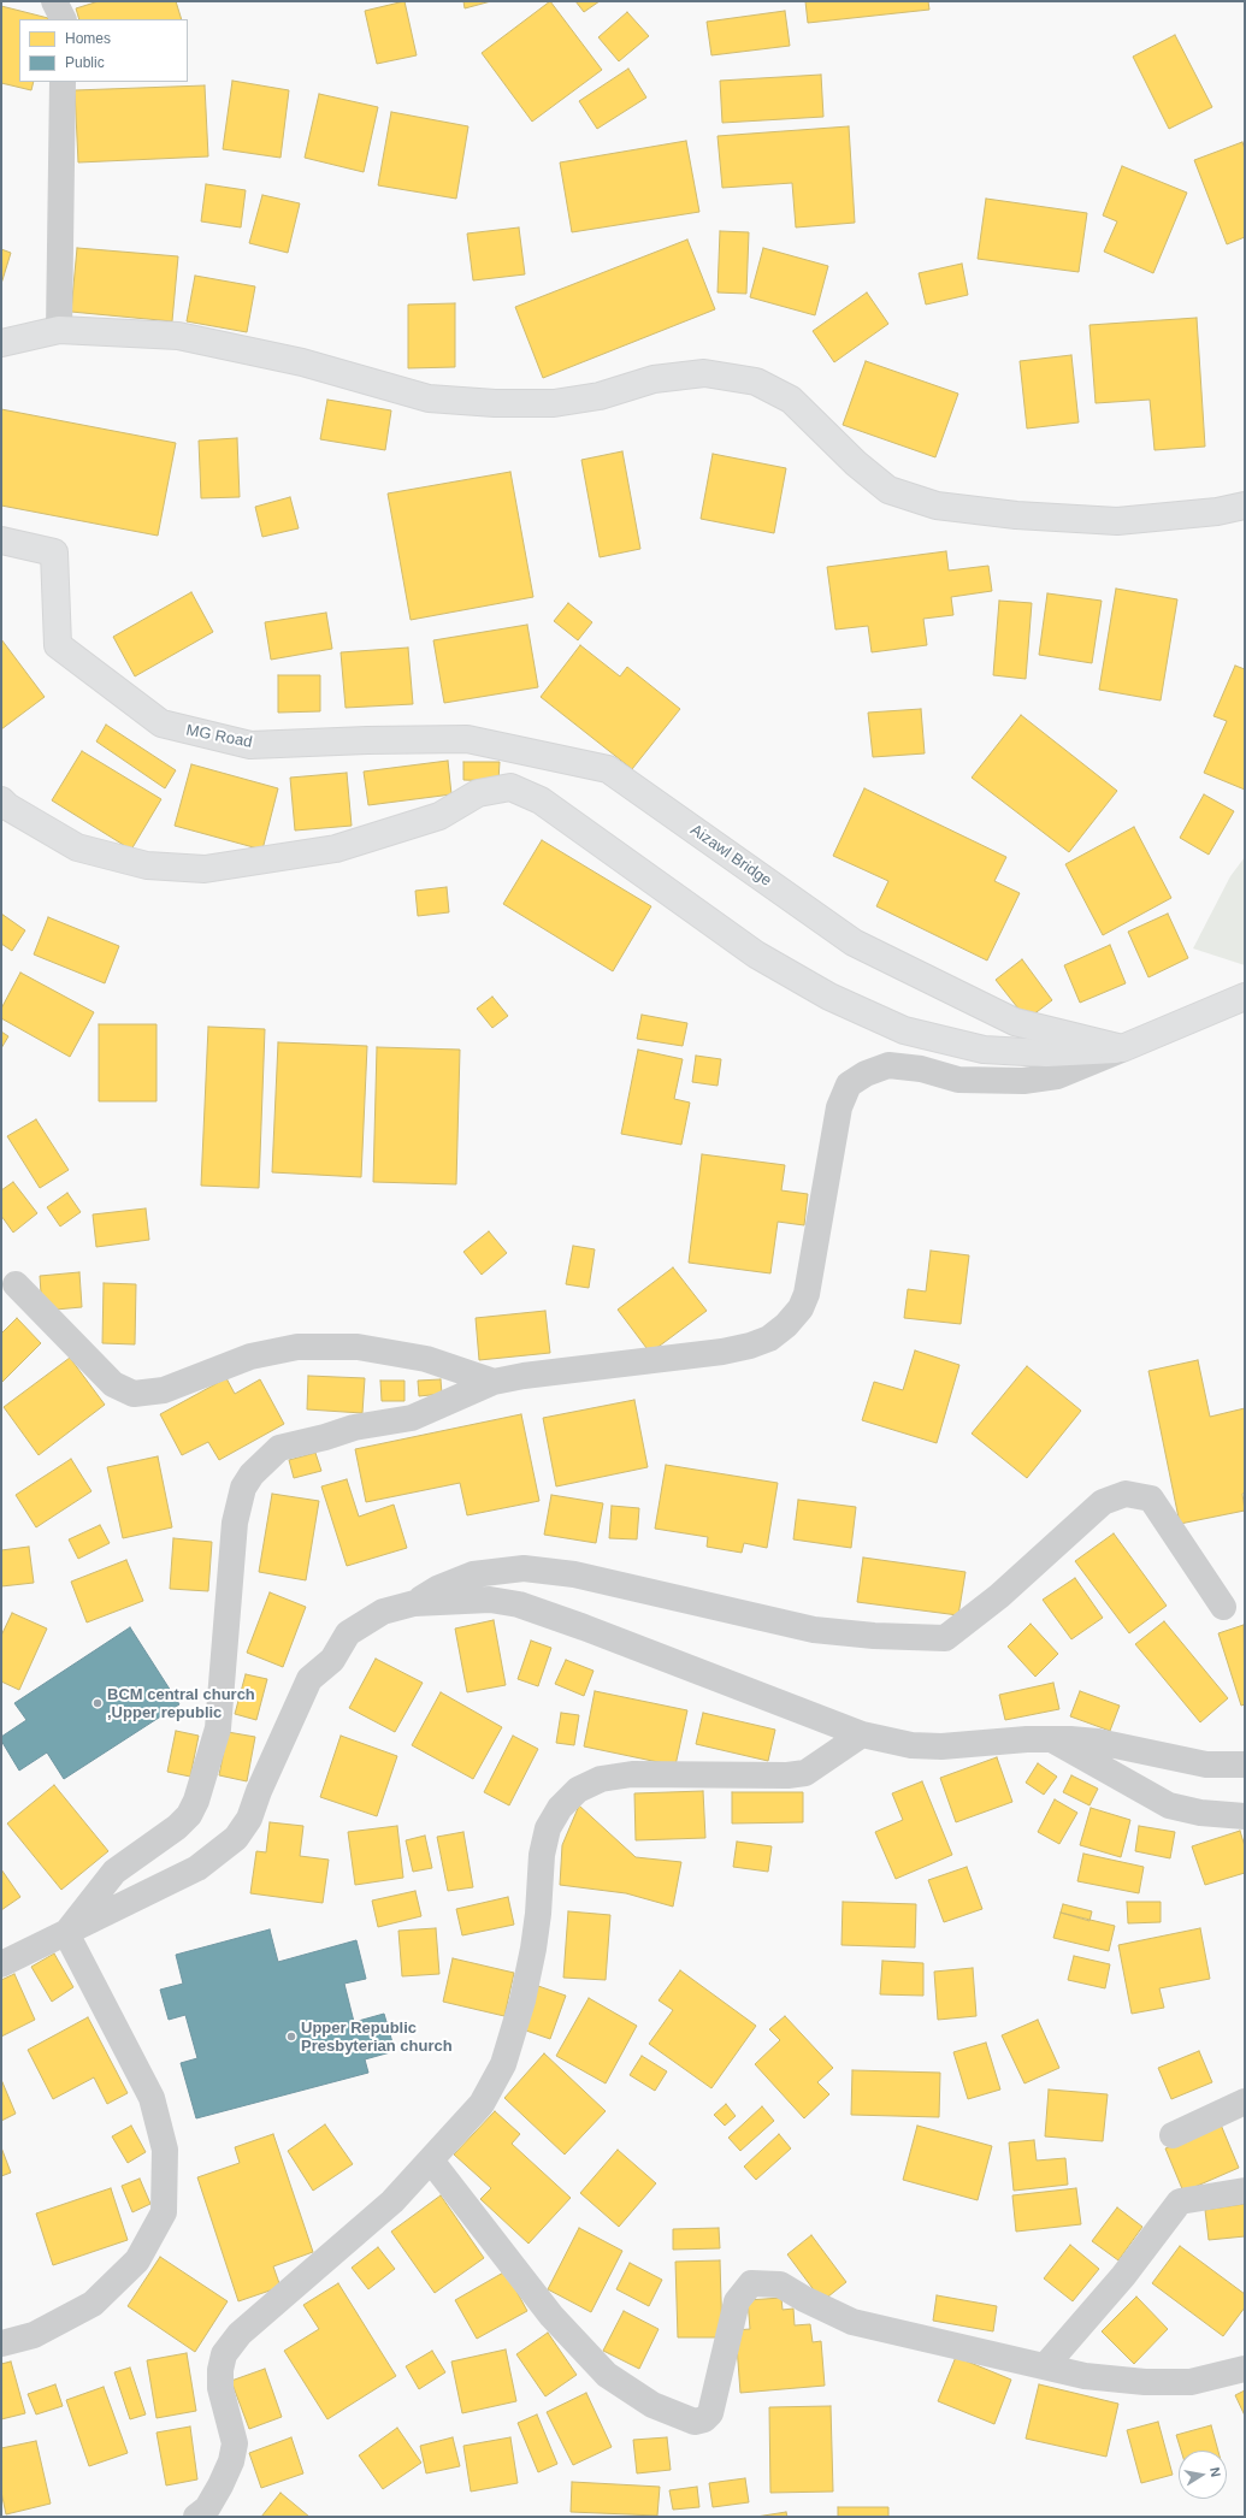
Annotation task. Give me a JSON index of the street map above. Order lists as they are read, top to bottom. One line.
{"streets":{"main road":["MG Road","Aizawl Bridge"]},"crossings":[["MG Road","Aizawl Bridge"]],"places":["BCM central church ,Upper republic","Upper Republic Presbyterian church"],"legend":["Homes","Public"],"north":"right"}
